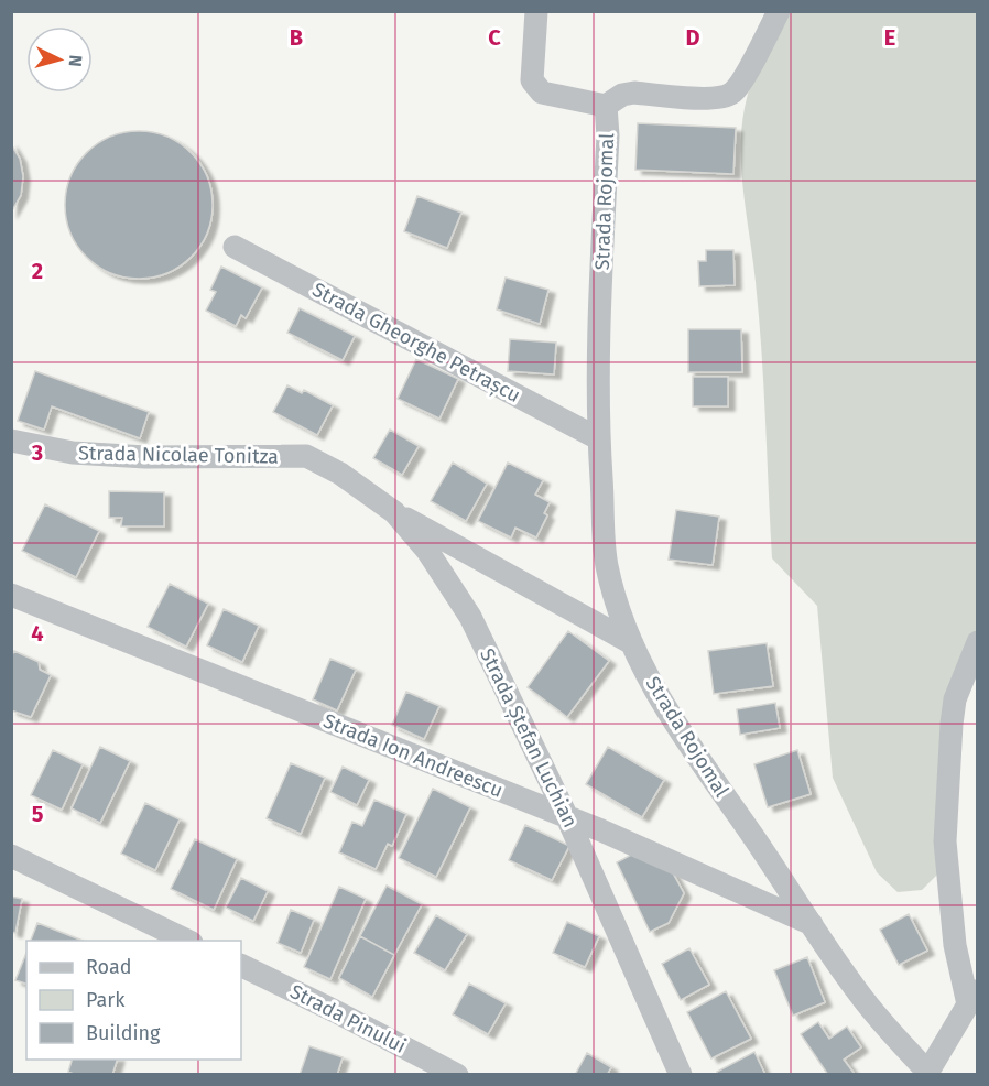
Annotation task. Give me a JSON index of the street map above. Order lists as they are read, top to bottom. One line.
{"streets":{"street":["Strada Rojomal","Strada Gheorghe Petrașcu","Strada Nicolae Tonitza","Strada Ștefan Luchian","Strada Ion Andreescu","Strada Pinului"]},"crossings":[["Strada Rojomal","Strada Gheorghe Petrașcu"],["Strada Rojomal","Strada Ion Andreescu"],["Strada Nicolae Tonitza","Strada Ștefan Luchian"],["Strada Ștefan Luchian","Strada Ion Andreescu"]],"legend":["Road","Park","Building"],"north":"right","grid":{"columns":["B","C","D","E"],"rows":["2","3","4","5"]}}
